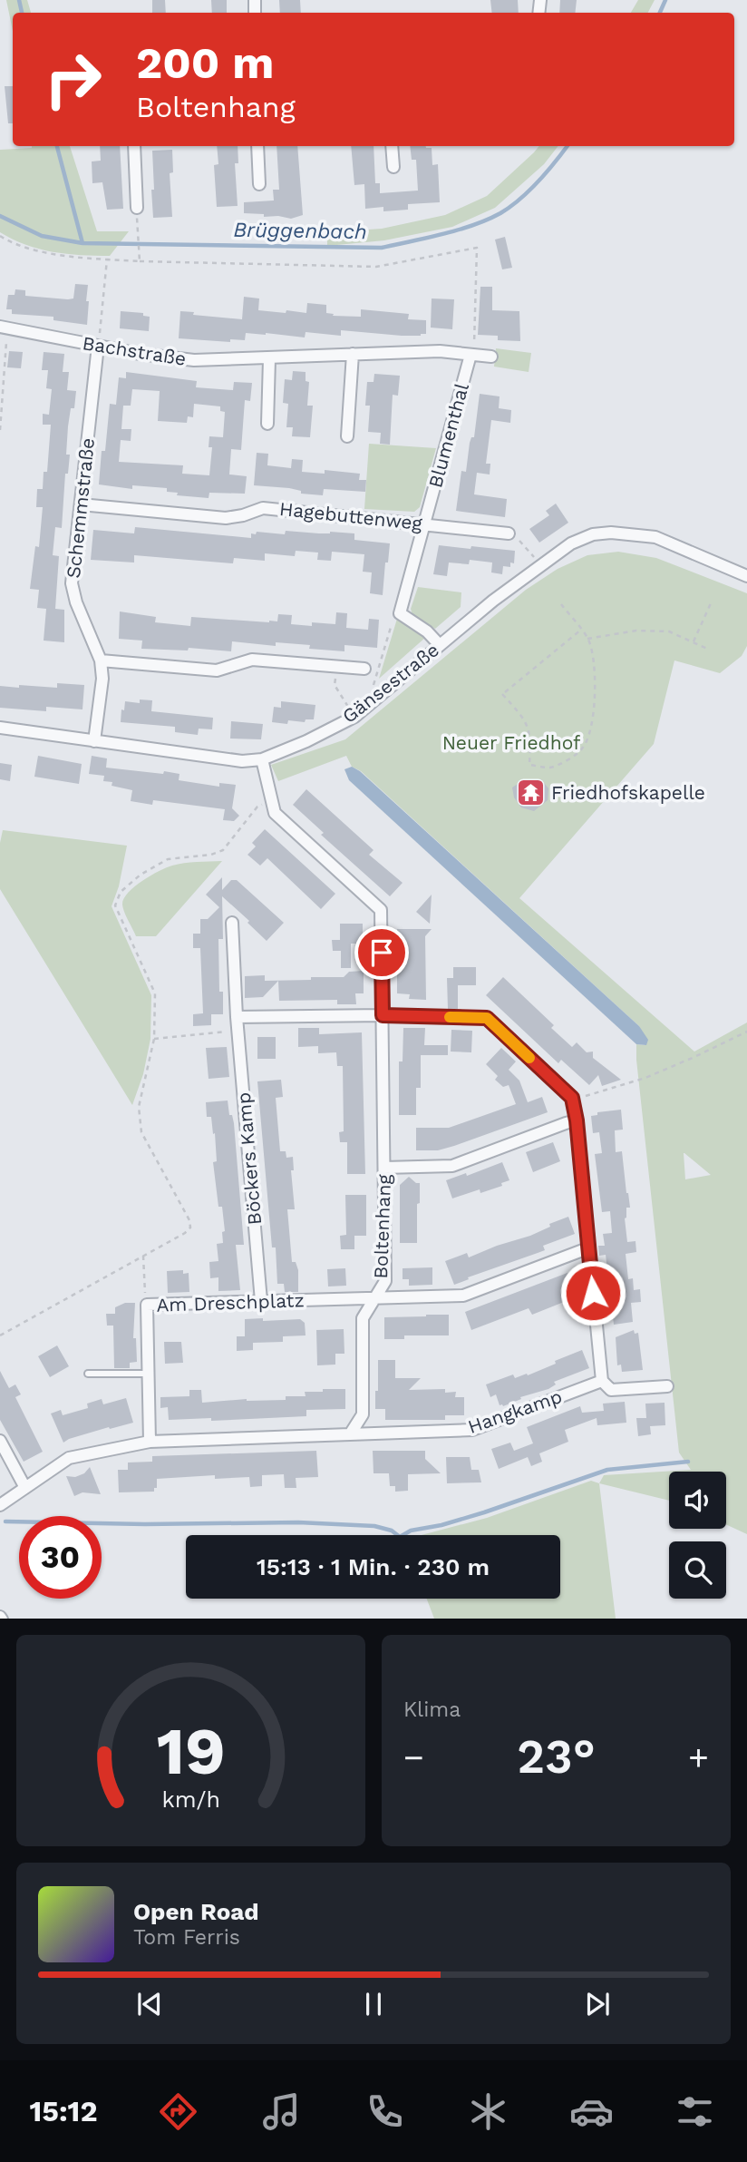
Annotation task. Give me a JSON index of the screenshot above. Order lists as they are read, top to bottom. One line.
{"streets":{"street":["Bachstraße","Blumenthal","Schemmstraße","Hagebuttenweg","Gänsestraße","Böckers Kamp","Boltenhang","Am Dreschplatz","Hangkamp"]},"crossings":[["Bachstraße","Blumenthal"],["Bachstraße","Schemmstraße"],["Blumenthal","Hagebuttenweg"],["Schemmstraße","Hagebuttenweg"],["Schemmstraße","Gänsestraße"],["Gänsestraße","Boltenhang"],["Böckers Kamp","Am Dreschplatz"],["Boltenhang","Am Dreschplatz"],["Boltenhang","Hangkamp"]],"water":["Brüggenbach"],"parks":["Neuer Friedhof"],"places":{"temple":["Friedhofskapelle"]},"page":{"turn":["200 m","Boltenhang"],"limit":"30","trip":"15:13 · 1 Min. · 230 m","tile":"Klima","heat":["−","23°","+"],"song":["Open Road","Tom Ferris"],"tabs":"15:12","gauge":["19","km/h"]}}
